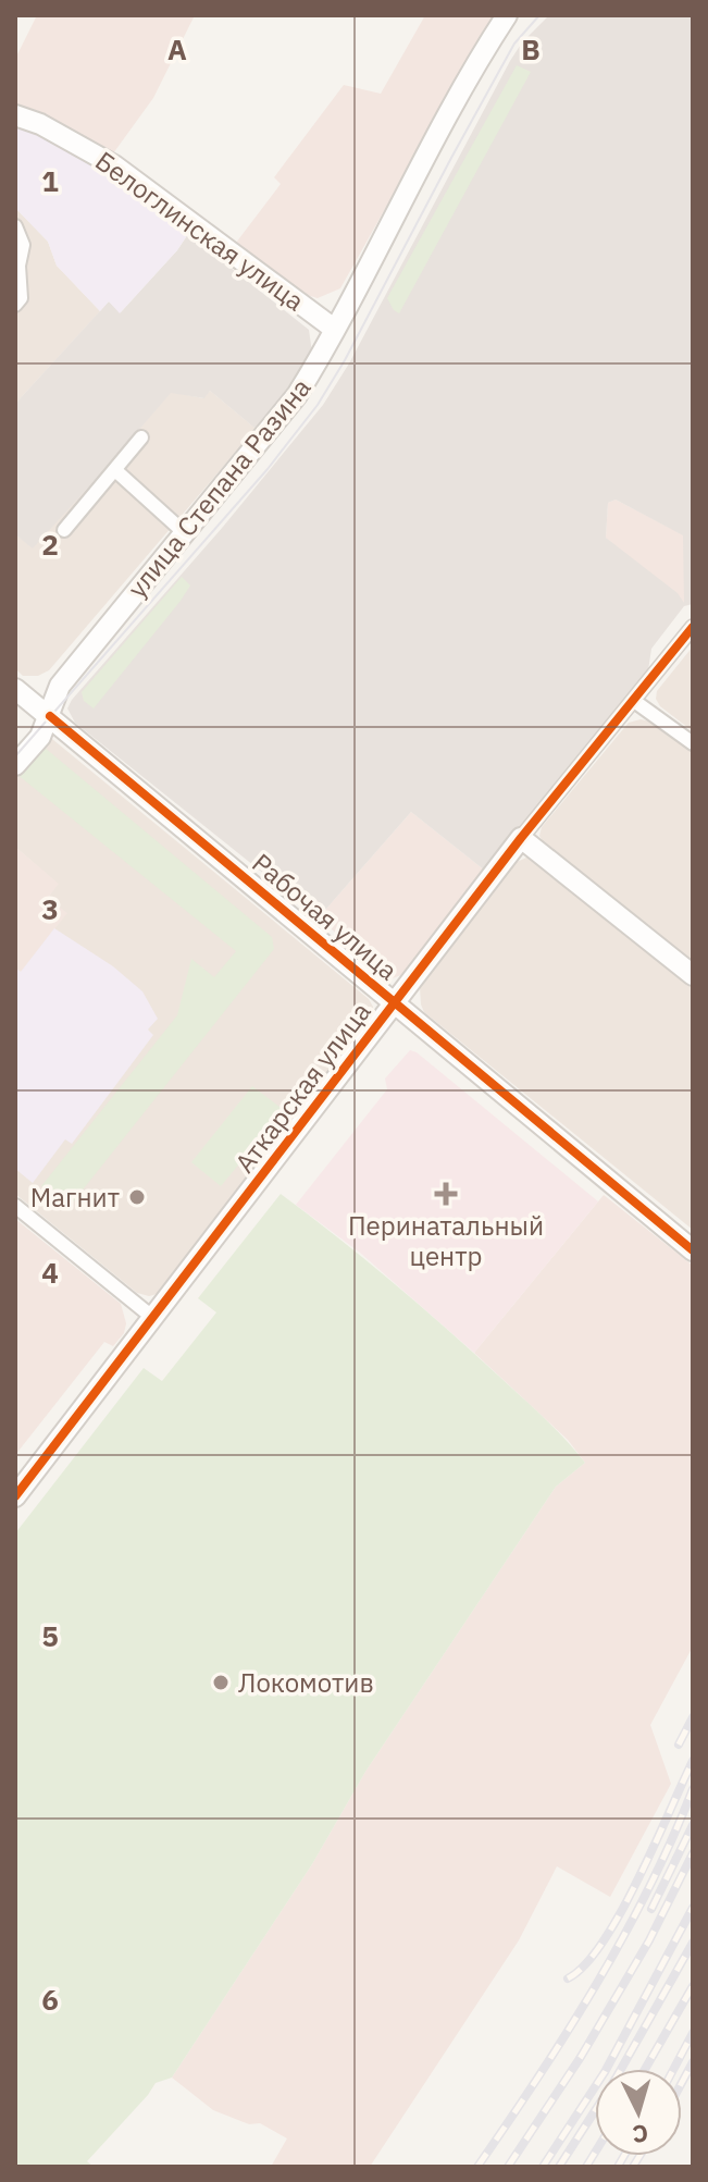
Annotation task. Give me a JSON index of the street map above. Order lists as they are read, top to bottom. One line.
{"streets":{"street":["Белоглинская улица","улица Степана Разина","Рабочая улица","Аткарская улица"]},"crossings":[["Белоглинская улица","улица Степана Разина"],["улица Степана Разина","Рабочая улица"],["Рабочая улица","Аткарская улица"]],"places":{"health":["Перинатальный центр"],"other":["Магнит","Локомотив"]},"north":"bottom","grid":{"columns":["A","B"],"rows":["1","2","3","4","5","6"]}}
